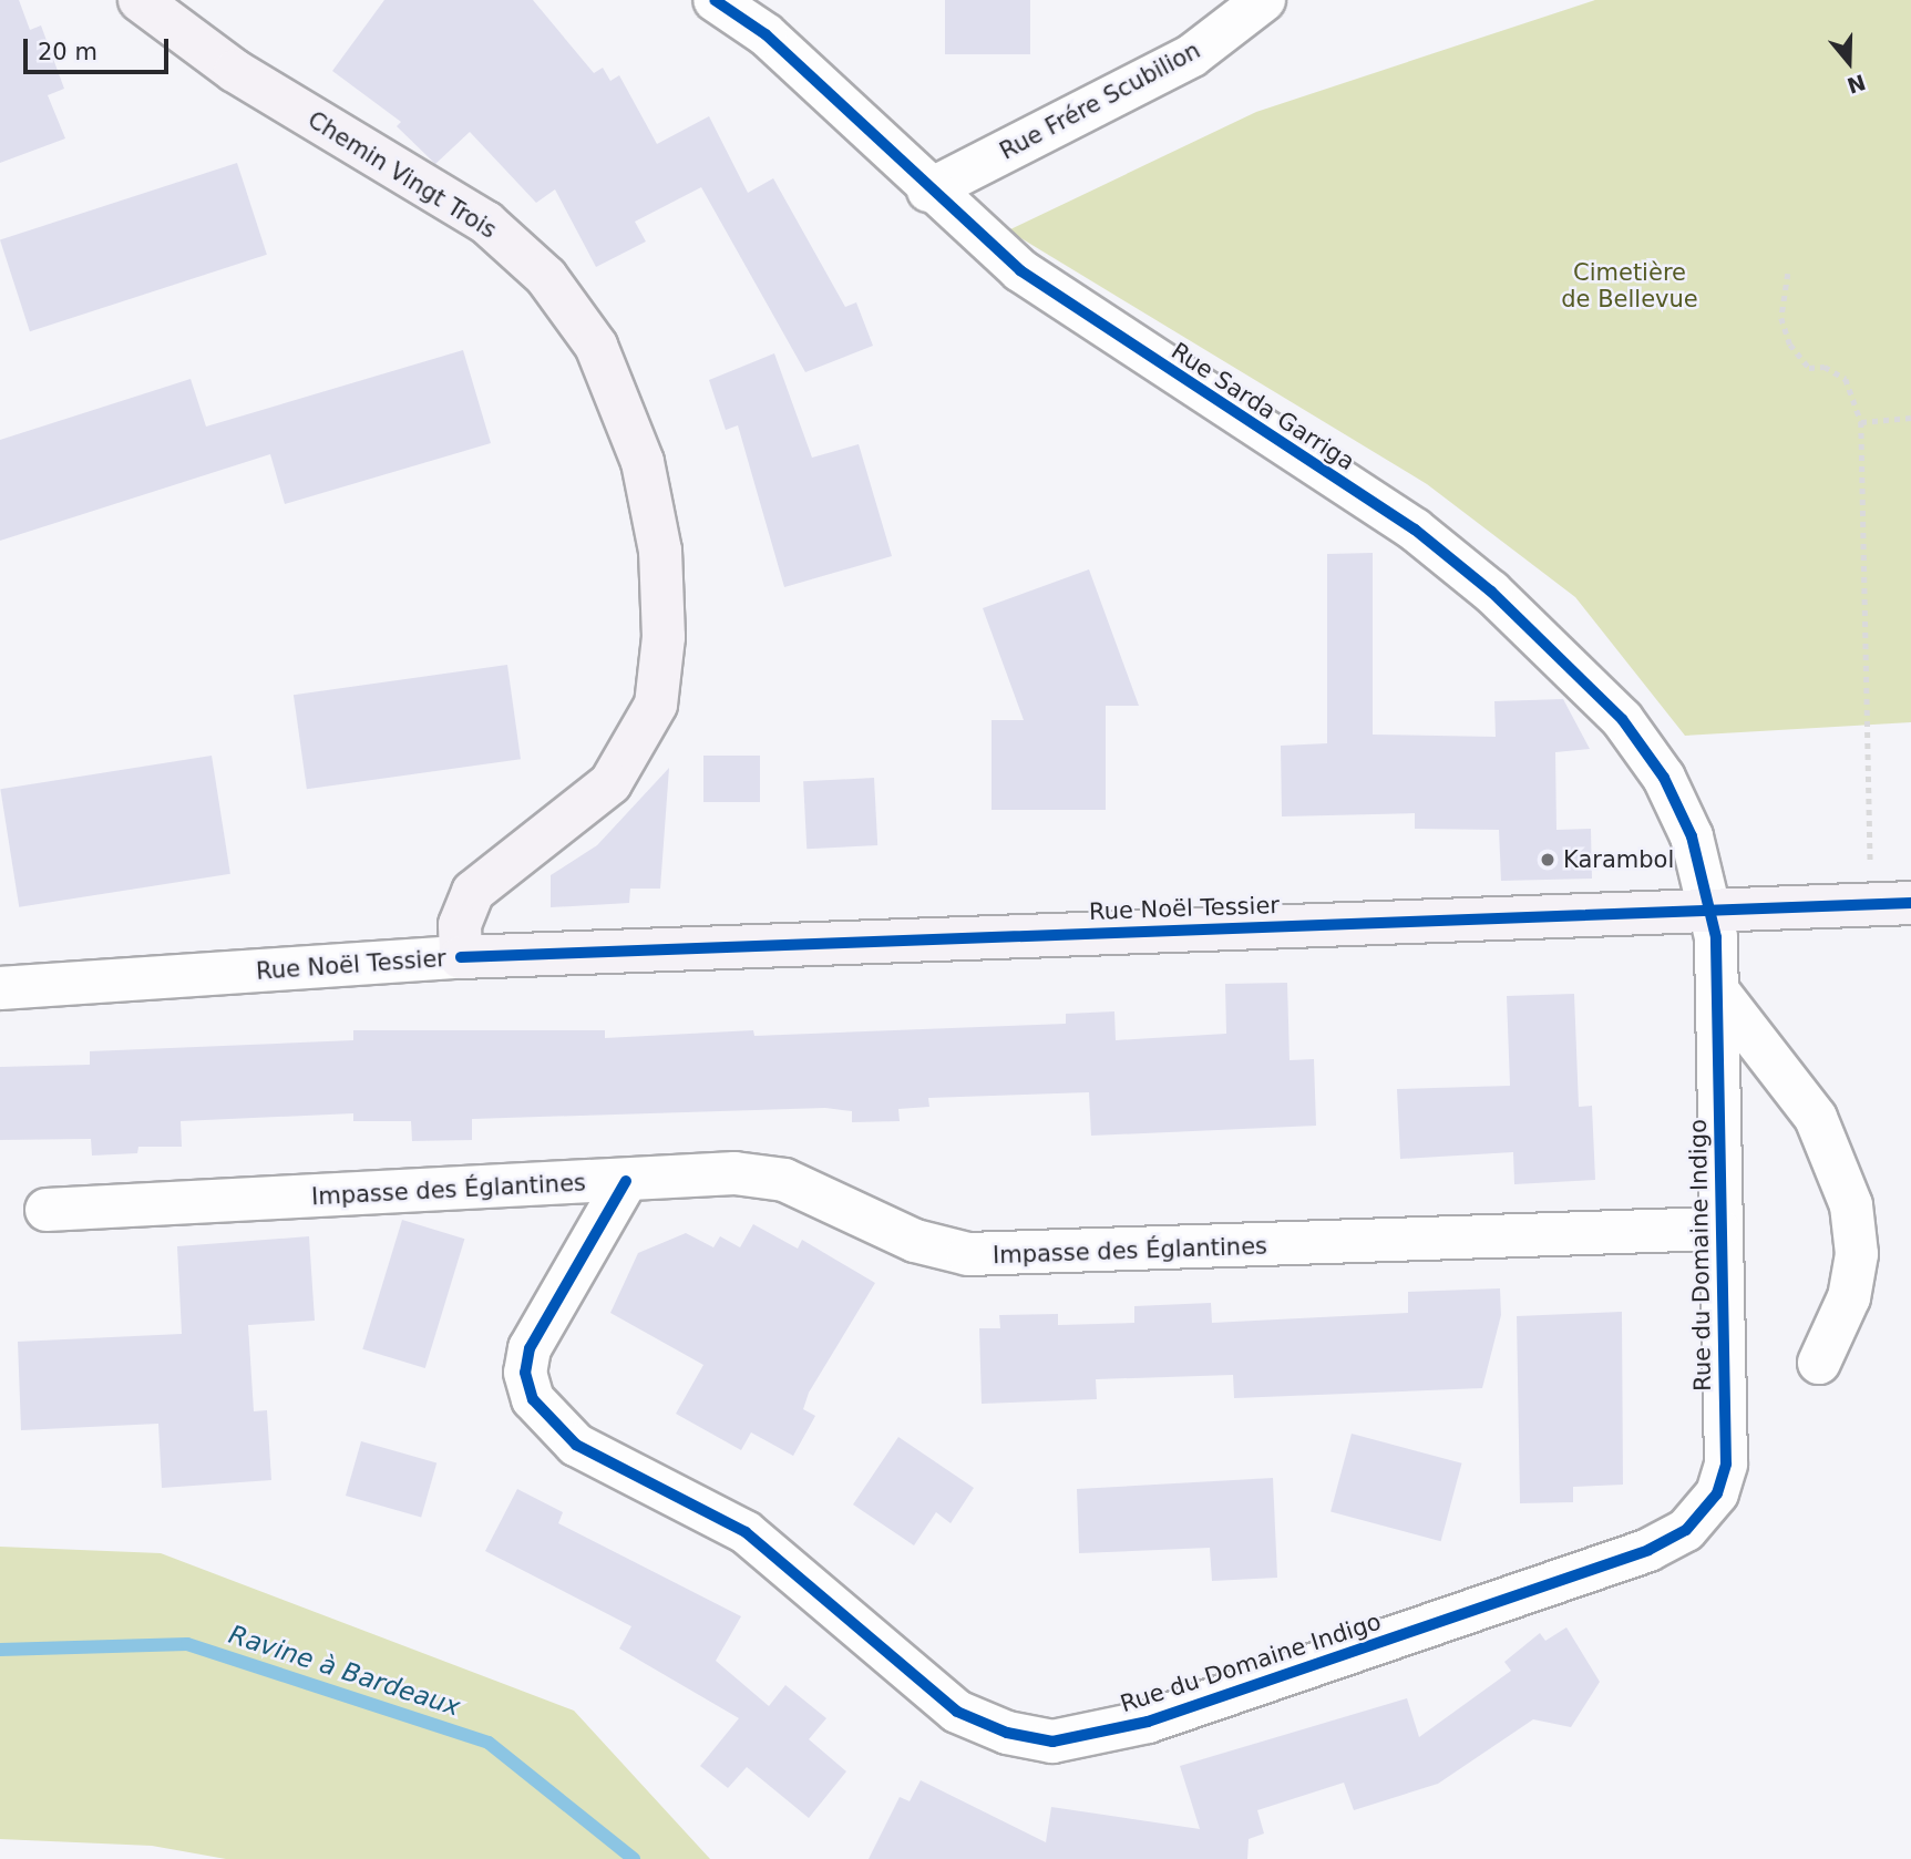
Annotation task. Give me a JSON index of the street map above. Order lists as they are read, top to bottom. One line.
{"streets":{"main road":["Chemin Vingt Trois","Rue Noël Tessier"],"street":["Rue Frére Scubilion","Rue Sarda Garriga","Impasse des Églantines","Rue du Domaine Indigo"]},"crossings":[["Rue Frére Scubilion","Rue Sarda Garriga"],["Chemin Vingt Trois","Rue Noël Tessier"],["Rue Sarda Garriga","Rue Noël Tessier"],["Rue Sarda Garriga","Rue du Domaine Indigo"],["Rue Noël Tessier","Rue du Domaine Indigo"],["Impasse des Églantines","Rue du Domaine Indigo"]],"water":["Ravine à Bardeaux"],"parks":["Cimetière de Bellevue"],"places":["Karambol"],"scale_bar":"20 m","north":"bottom"}
